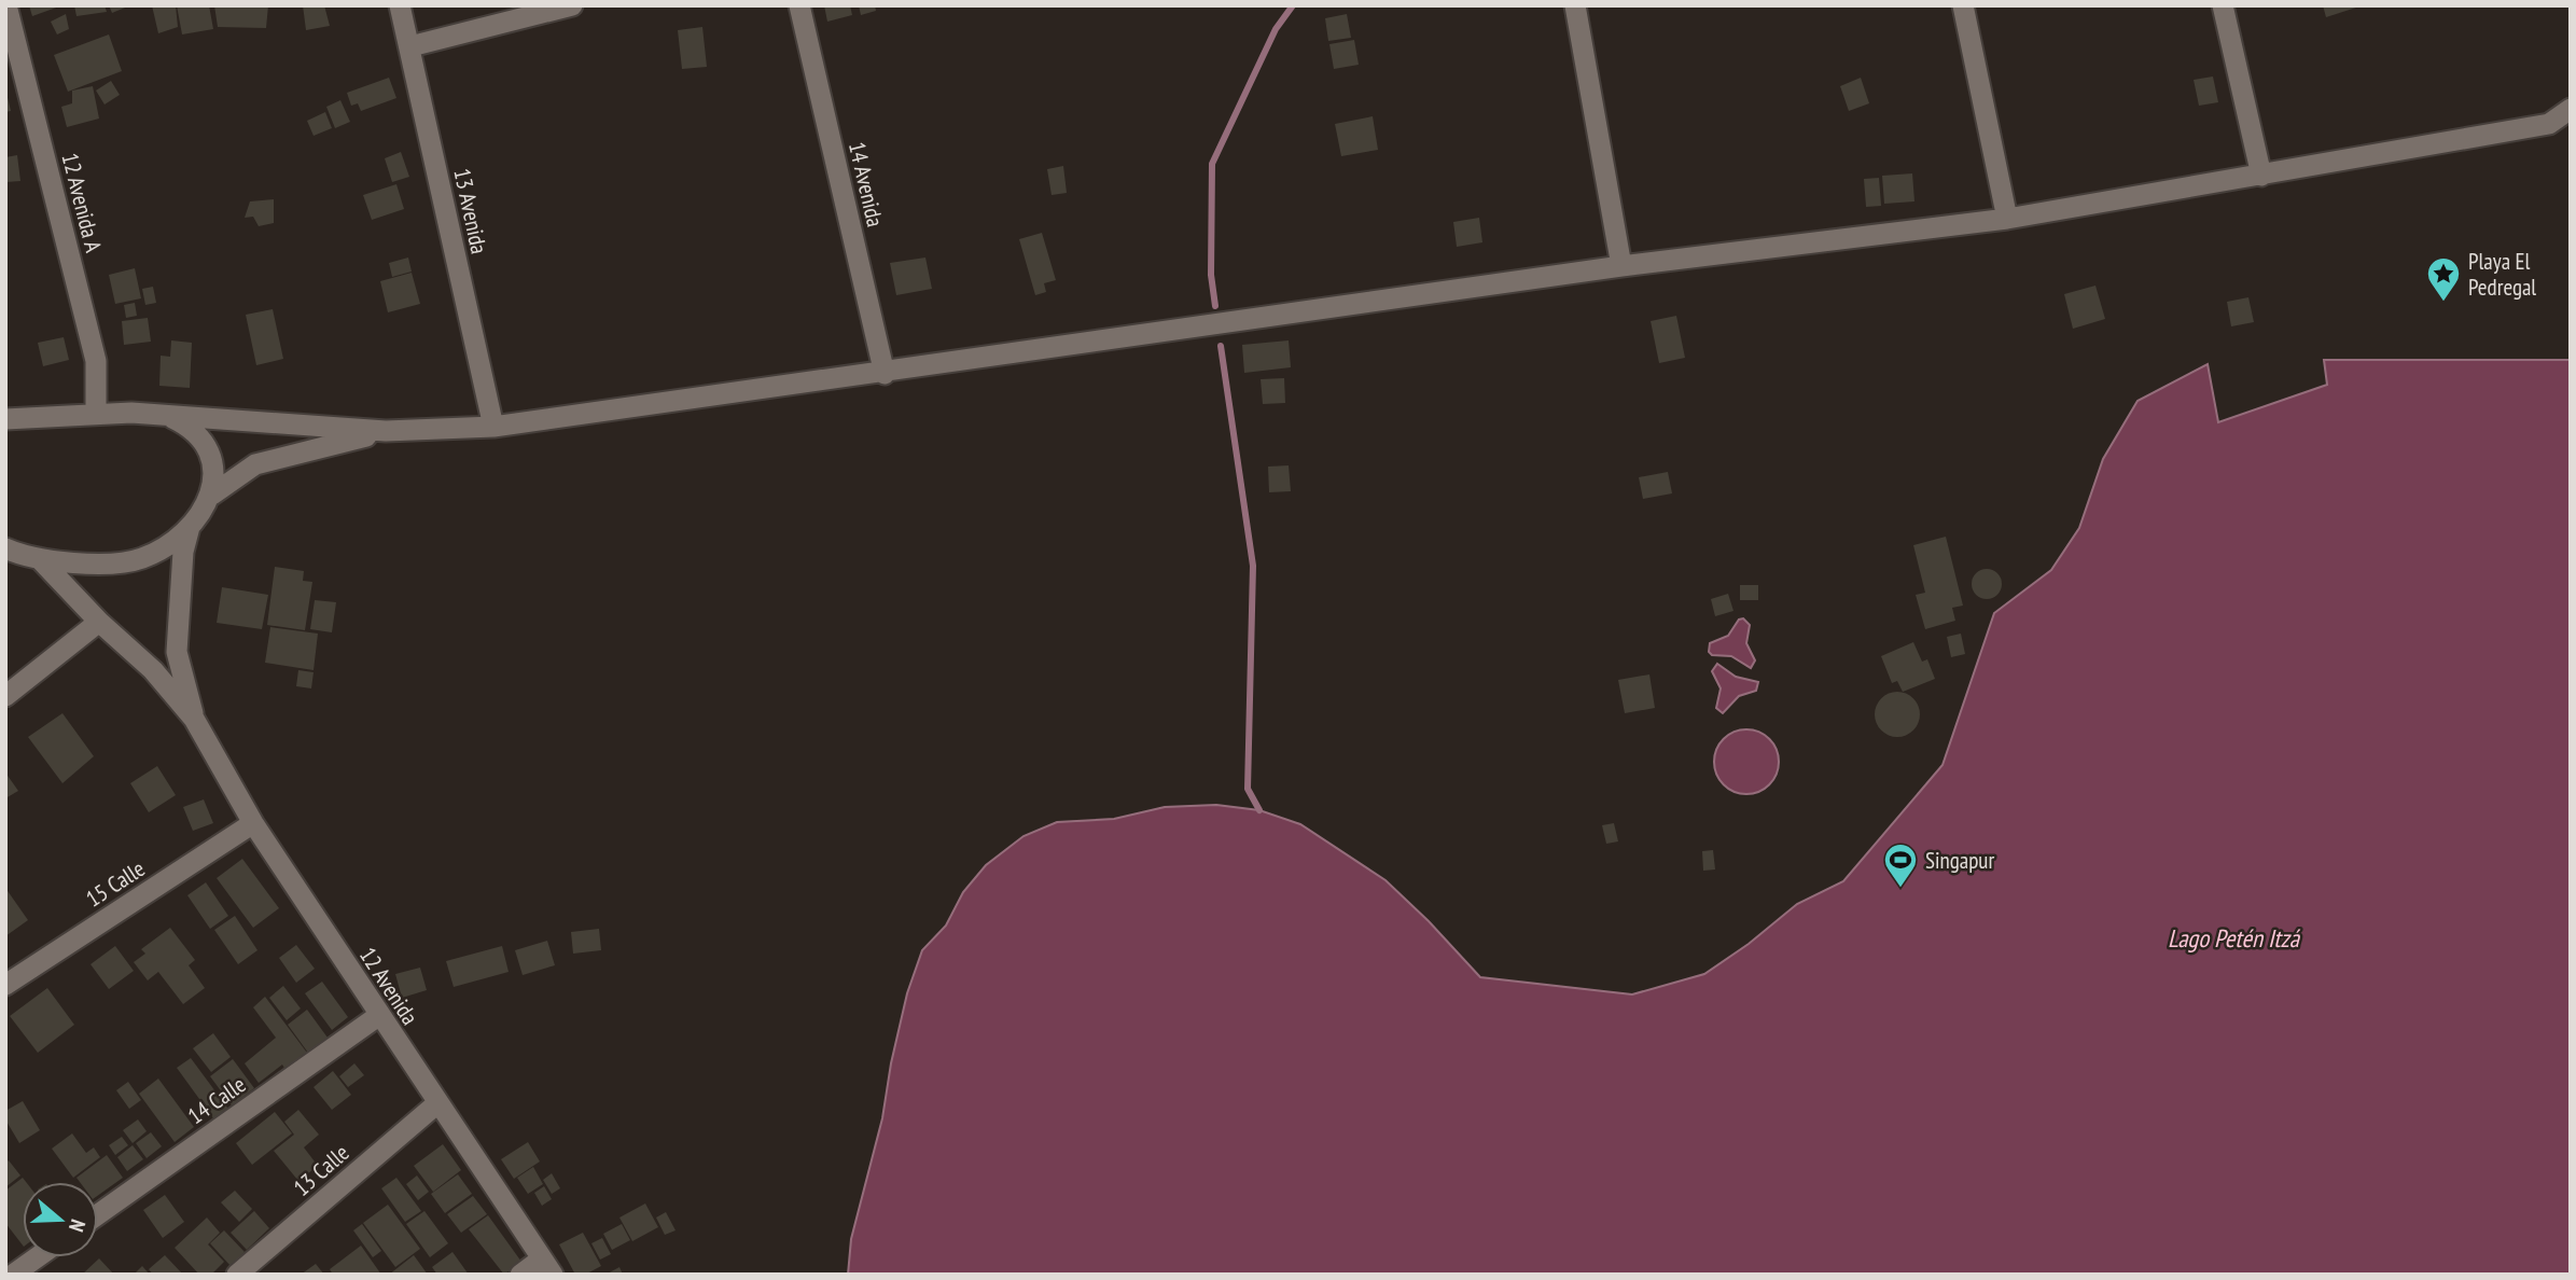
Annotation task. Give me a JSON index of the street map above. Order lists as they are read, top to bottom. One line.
{"streets":{"street":["14 Avenida","12 Avenida A","13 Avenida","15 Calle","12 Avenida","14 Calle","13 Calle"]},"crossings":[["15 Calle","12 Avenida"],["12 Avenida","14 Calle"],["12 Avenida","13 Calle"]],"water":["Lago Petén Itzá"],"places":{"place":["Playa El Pedregal"],"sports":["Singapur"]},"north":"right"}
